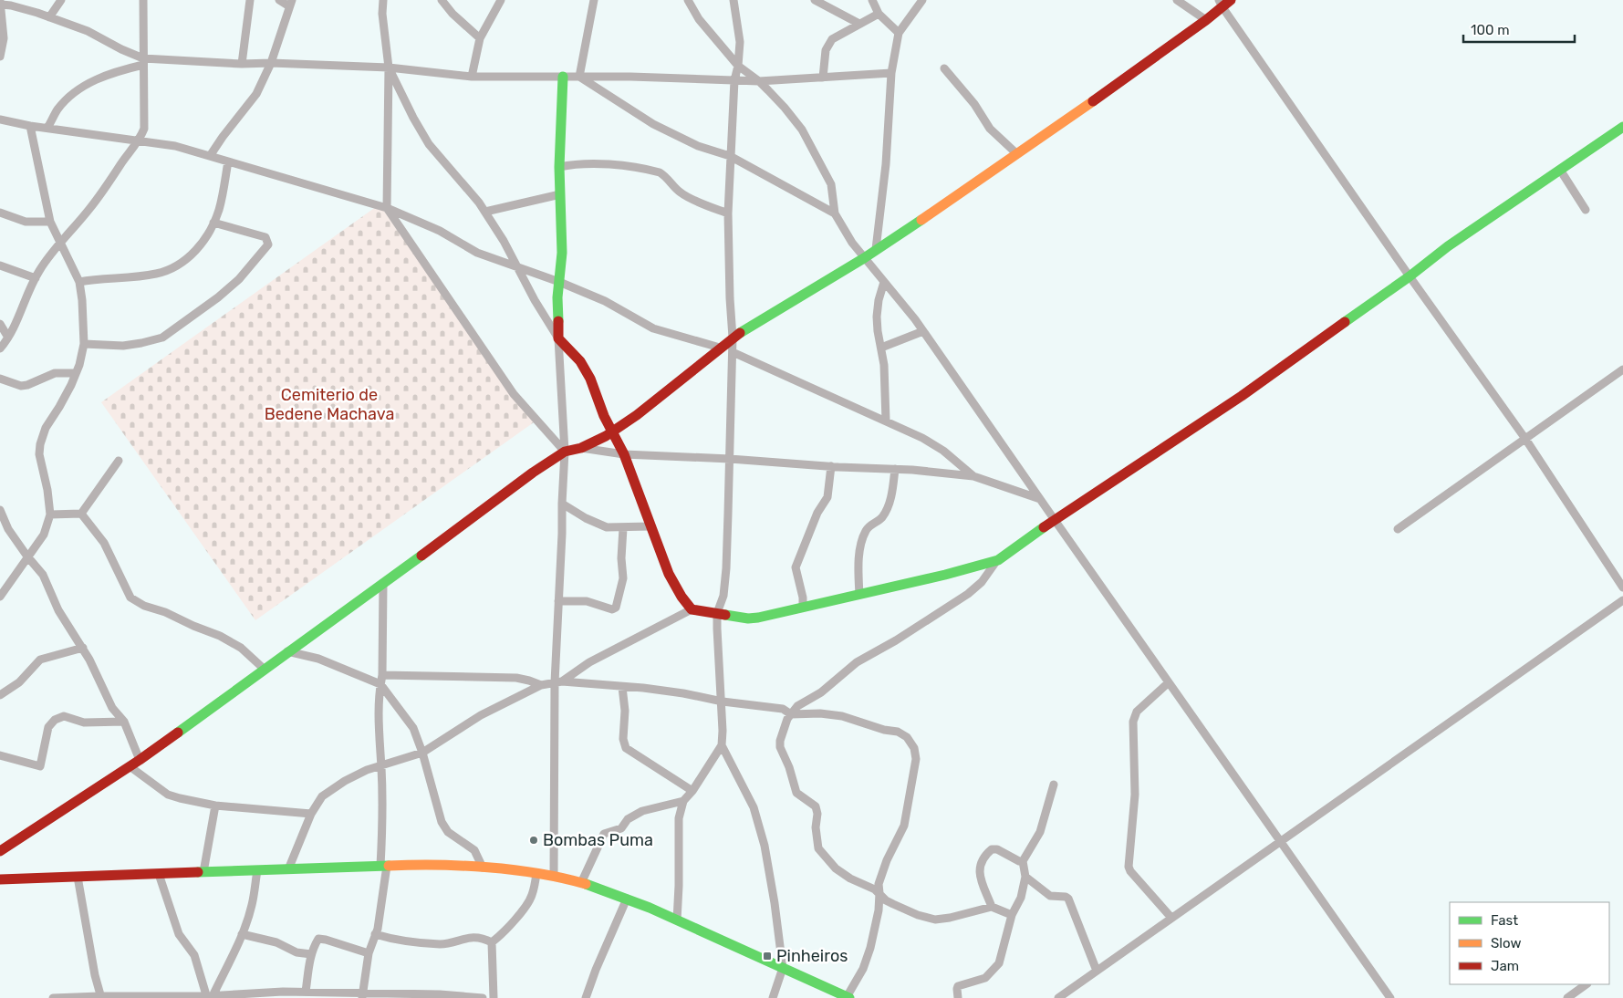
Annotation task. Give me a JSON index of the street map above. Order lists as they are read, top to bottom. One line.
{"parks":["Cemiterio de Bedene Machava"],"places":{"other":["Bombas Puma"],"transit":["Pinheiros"]},"legend":["Fast","Slow","Jam"],"scale_bar":"100 m"}
